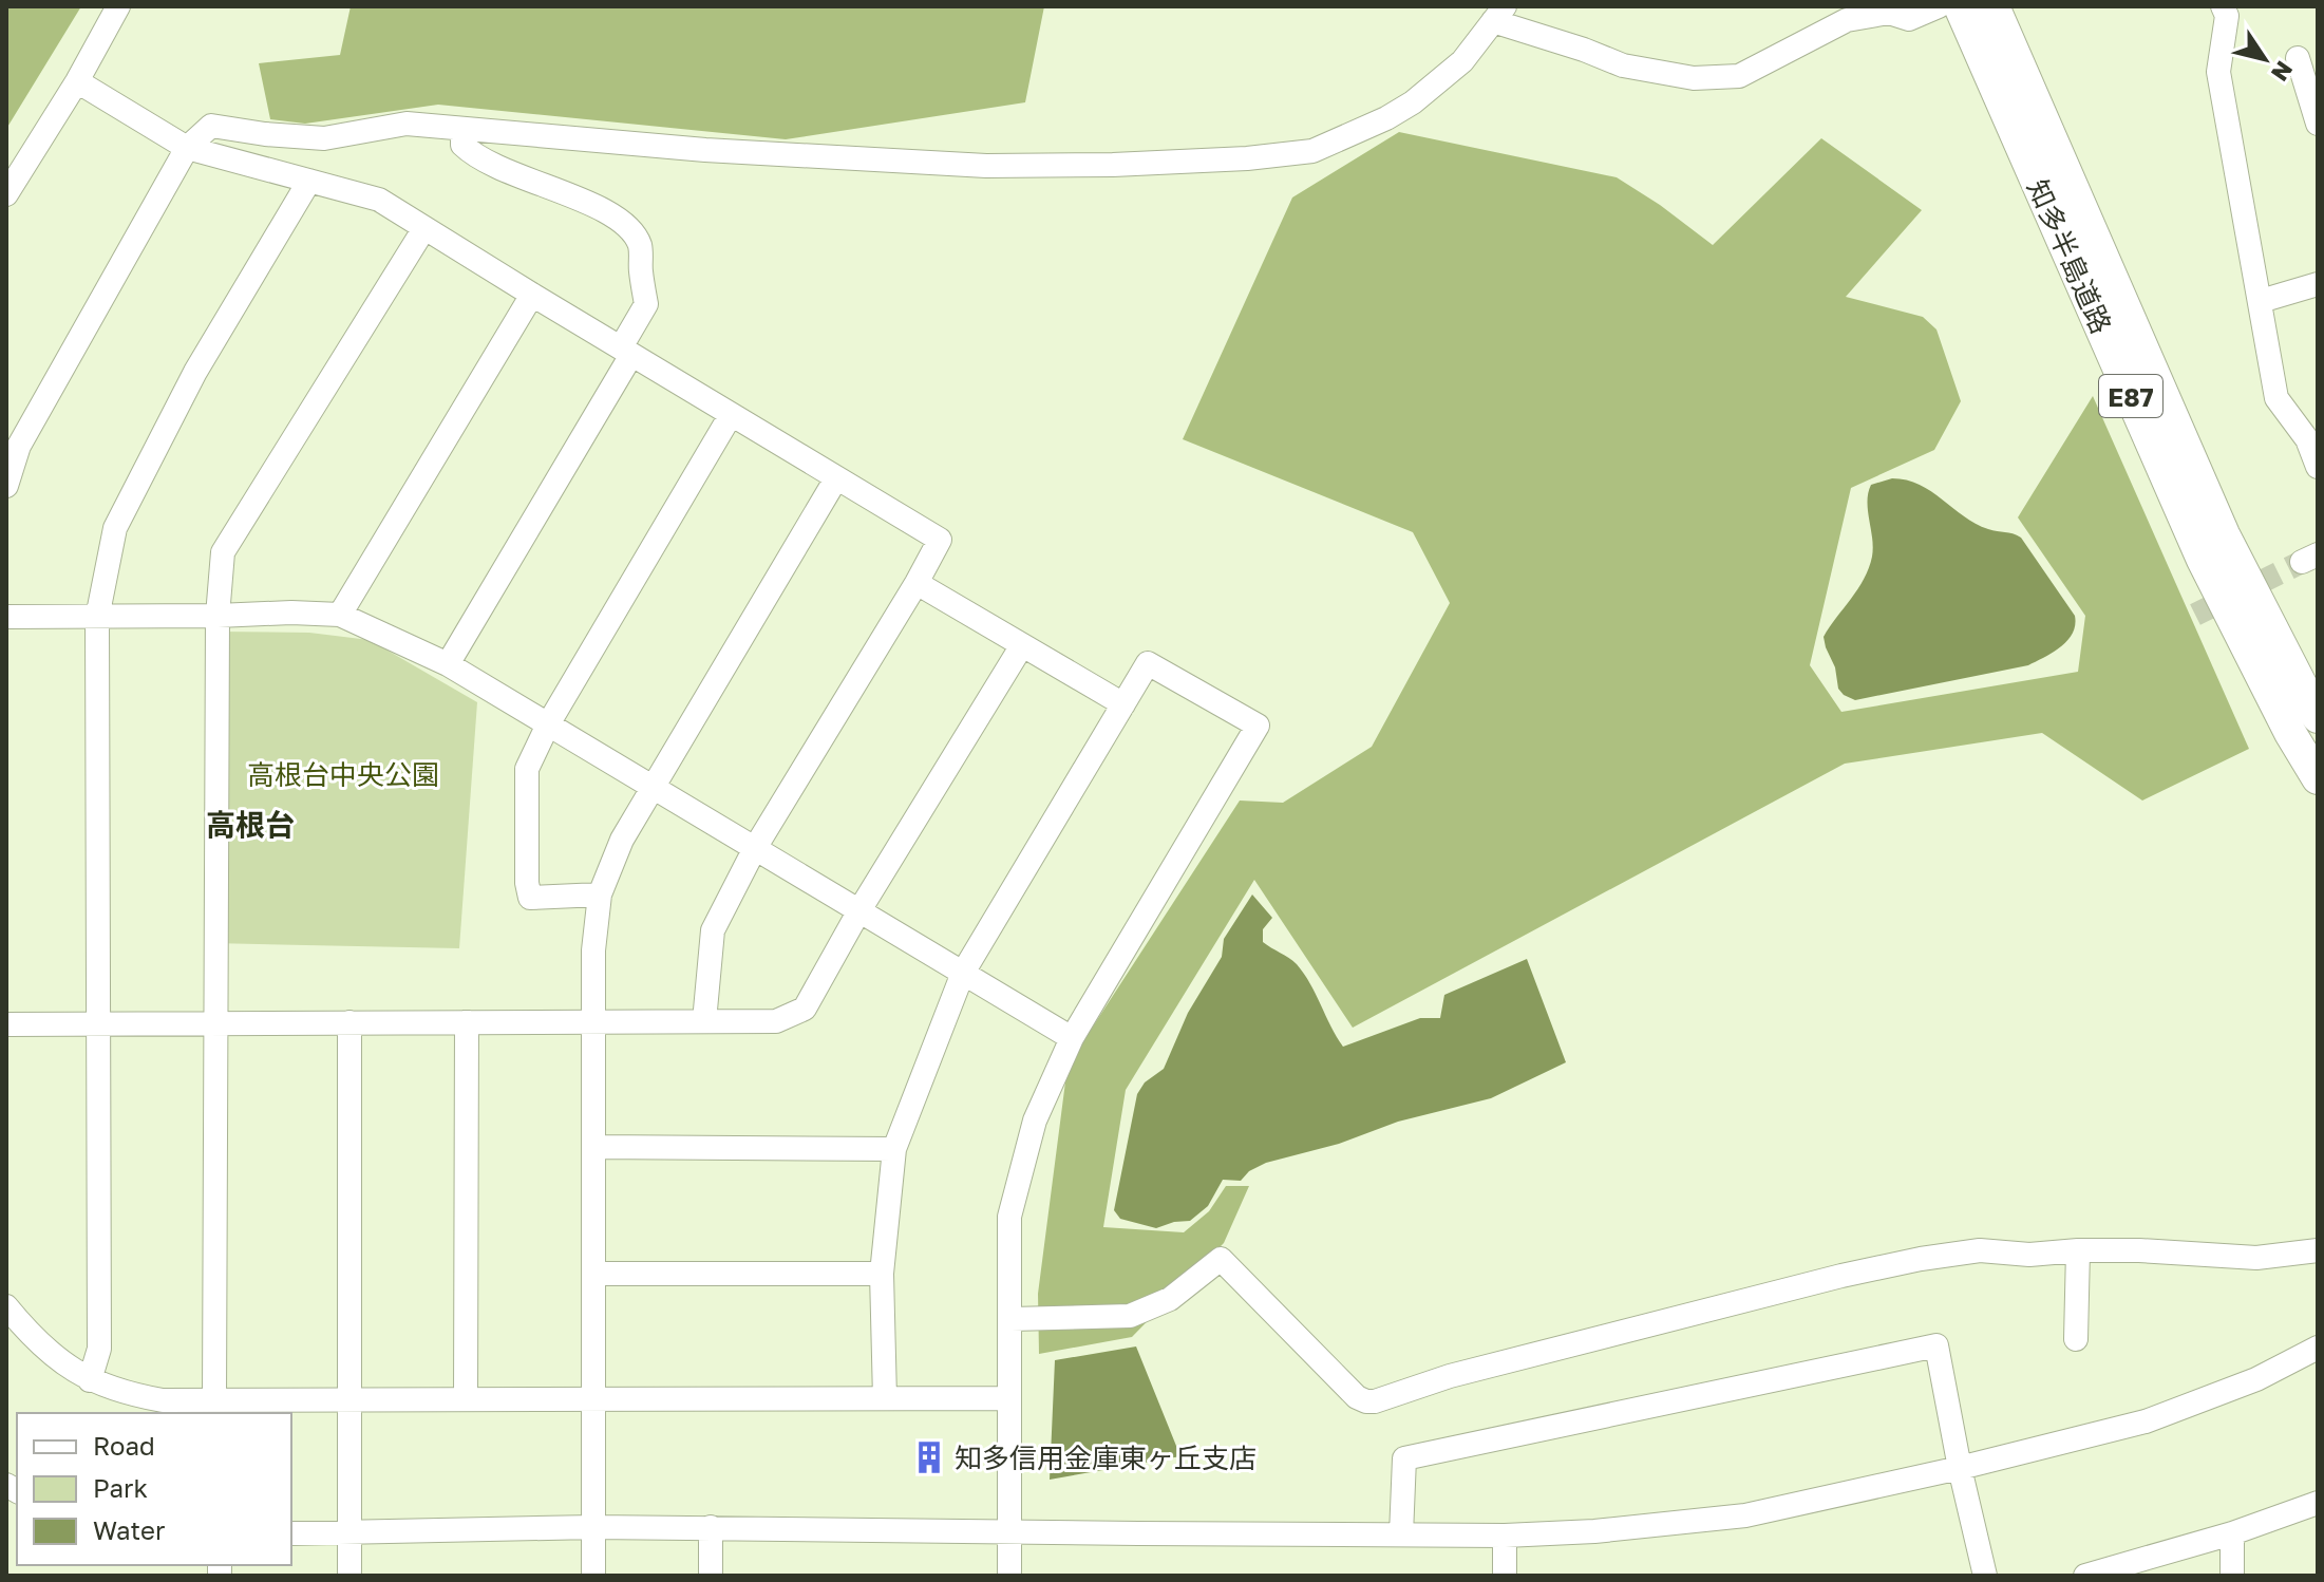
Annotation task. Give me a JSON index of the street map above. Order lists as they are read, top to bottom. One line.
{"streets":{"highway":["知多半島道路","E87"]},"districts":["高根台"],"parks":["高根台中央公園"],"places":{"building":["知多信用金庫東ヶ丘支店"]},"legend":["Road","Park","Water"],"north":"bottom right"}
